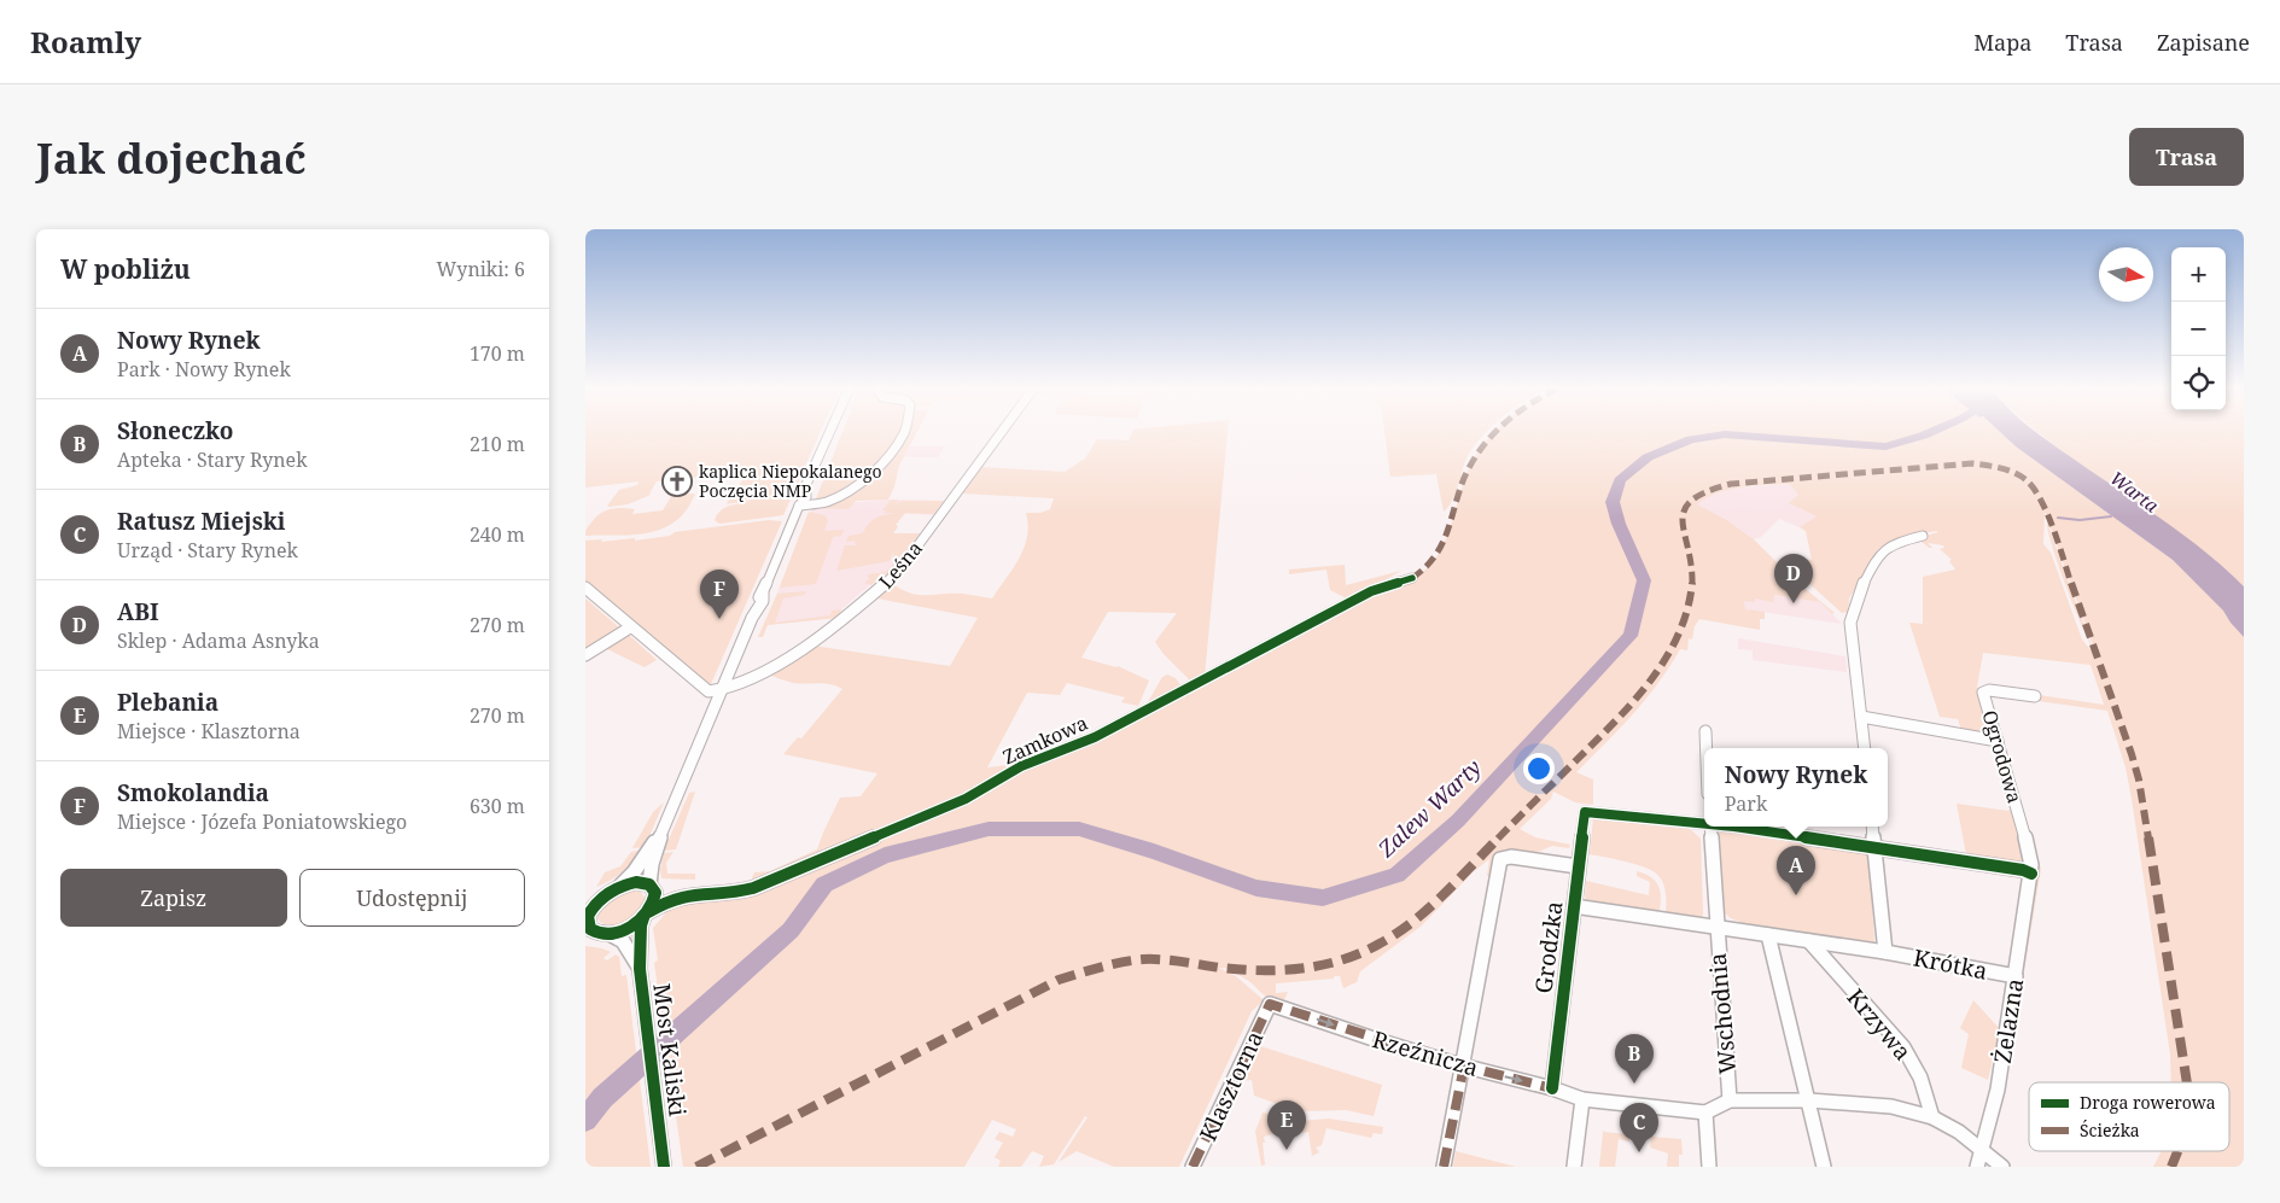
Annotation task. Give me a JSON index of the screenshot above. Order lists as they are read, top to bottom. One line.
{"streets":{"street":["Leśna","Zamkowa","Ogrodowa","Grodzka","Krótka","Wschodnia","Żelazna","Krzywa","Most Kaliski","Rzeźnicza","Klasztorna"]},"crossings":[["Ogrodowa","Żelazna"],["Grodzka","Rzeźnicza"],["Krótka","Żelazna"],["Rzeźnicza","Klasztorna"]],"one_way":["Rzeźnicza"],"water":["Warta","Zalew Warty"],"places":{"church":["kaplica Niepokalanego Poczęcia NMP"]},"legend":["Droga rowerowa","Ścieżka"],"north":"right","page":{"header":"Roamly","nav":["Mapa","Trasa","Zapisane"],"buttons":["Trasa",["Zapisz","Udostępnij"]],"title":"Jak dojechać","heading":["W pobliżu","Wyniki: 6"],"map_buttons":["+","−"],"list":[{"mark":"A","name":"Nowy Rynek","note":"Park · Nowy Rynek","value":"170 m"},{"mark":"B","name":"Słoneczko","note":"Apteka · Stary Rynek","value":"210 m"},{"mark":"C","name":"Ratusz Miejski","note":"Urząd · Stary Rynek","value":"240 m"},{"mark":"D","name":"ABI","note":"Sklep · Adama Asnyka","value":"270 m"},{"mark":"E","name":"Plebania","note":"Miejsce · Klasztorna","value":"270 m"},{"mark":"F","name":"Smokolandia","note":"Miejsce · Józefa Poniatowskiego","value":"630 m"}],"pins":["D","F","A","B","E","C"],"popup":["Nowy Rynek","Park"]}}
